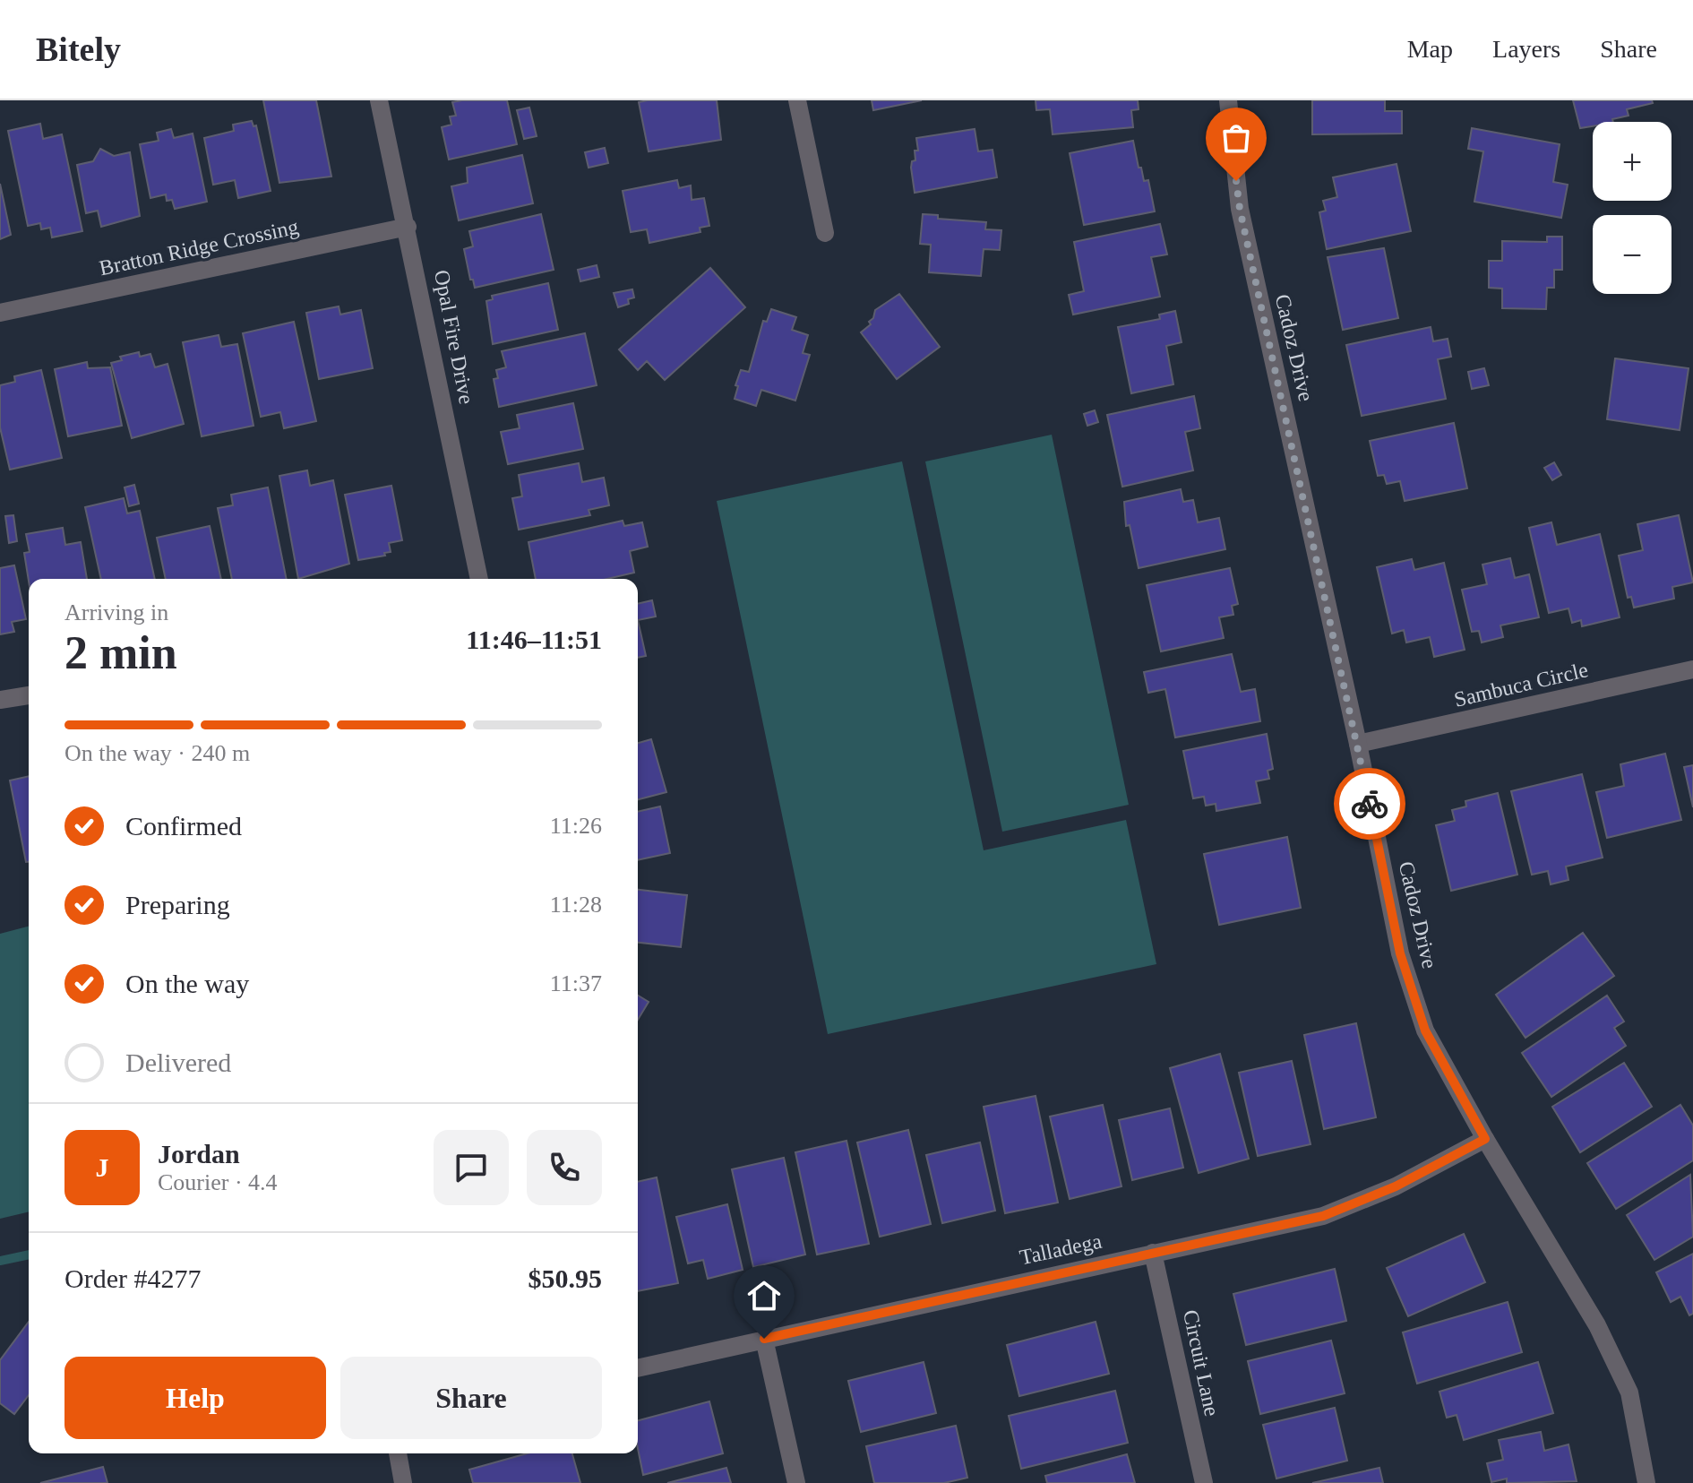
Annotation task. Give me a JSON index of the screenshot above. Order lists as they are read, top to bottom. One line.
{"streets":{"street":["Bratton Ridge Crossing","Opal Fire Drive","Cadoz Drive","Sambuca Circle","Talladega","Circuit Lane"]},"crossings":[["Bratton Ridge Crossing","Opal Fire Drive"],["Cadoz Drive","Sambuca Circle"],["Cadoz Drive","Talladega"],["Talladega","Circuit Lane"]],"page":{"header":"Bitely","nav":["Map","Layers","Share"],"map_buttons":["+","−"],"heading":["2 min","Arriving in","11:46–11:51"],"panel":["Jordan","Courier · 4.4","Order #4277","$50.95"],"bar":"On the way · 240 m","list":[["Confirmed","11:26"],["Preparing","11:28"],["On the way","11:37"],"Delivered"],"round":"J","buttons":["Help","Share"]}}
